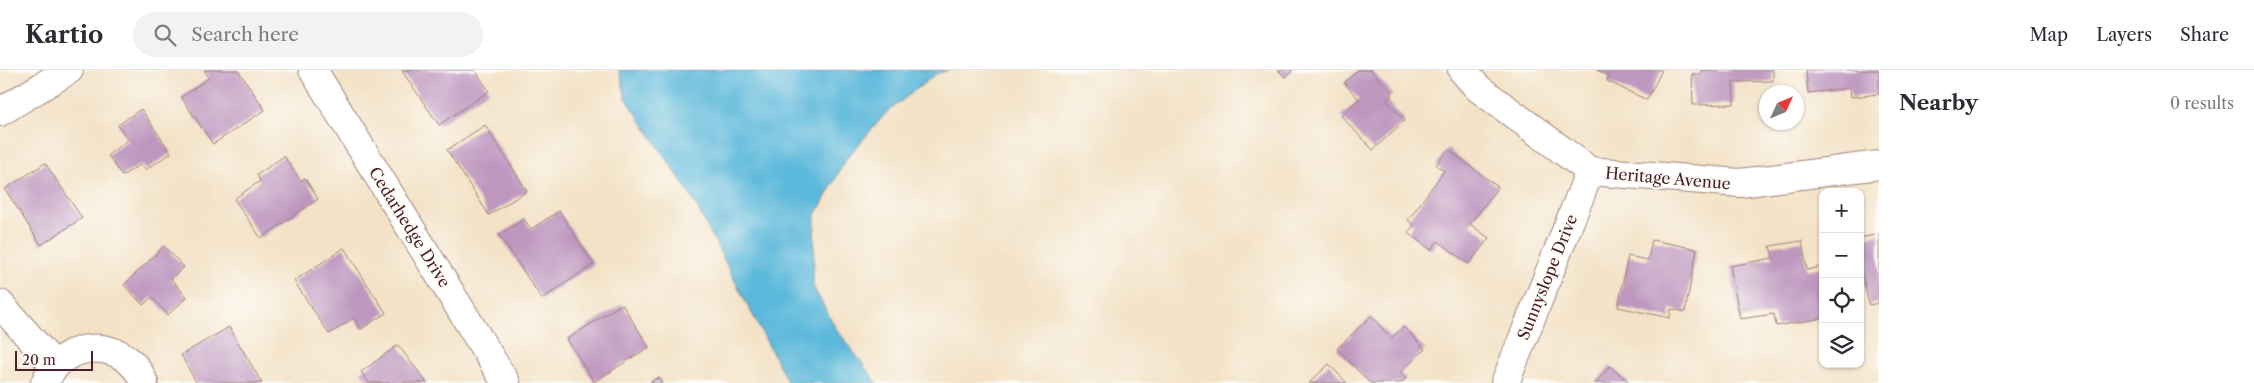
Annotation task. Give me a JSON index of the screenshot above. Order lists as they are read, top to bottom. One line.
{"streets":{"street":["Heritage Avenue","Cedarhedge Drive","Sunnyslope Drive"]},"crossings":[["Heritage Avenue","Sunnyslope Drive"]],"scale_bar":"20 m","north":"top right","page":{"header":"Kartio","search":"Search here","nav":["Map","Layers","Share"],"heading":["Nearby","0 results"],"map_buttons":["+","−"],"scale":"20 m"}}
